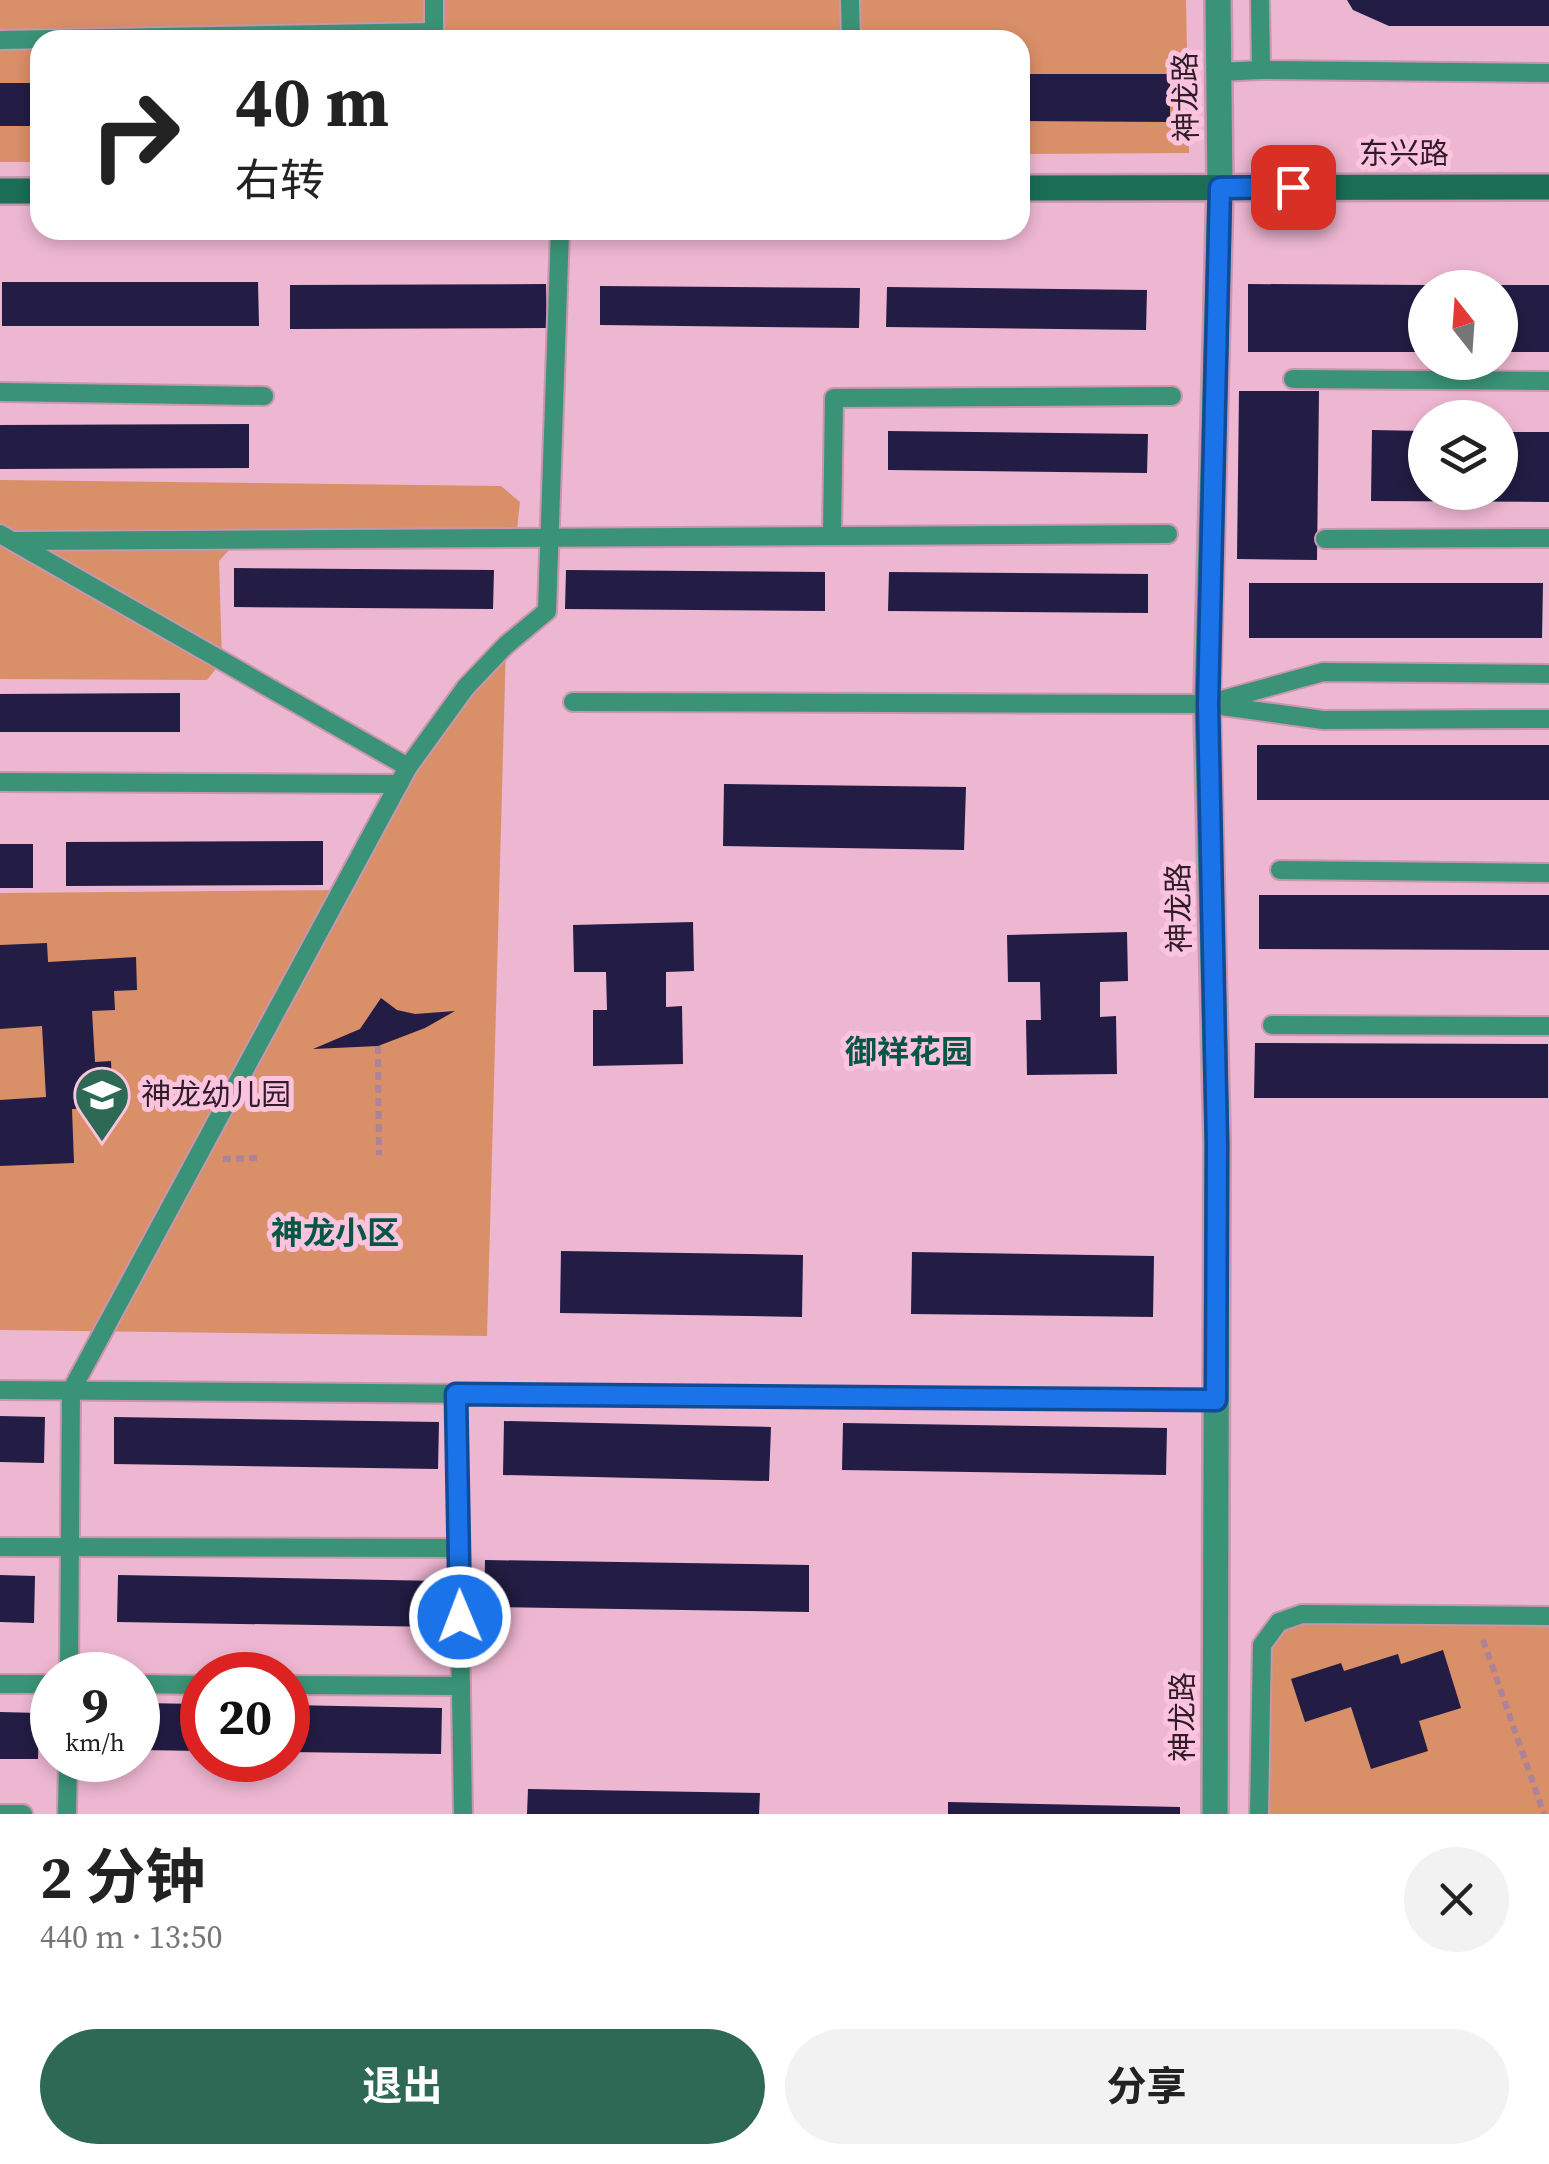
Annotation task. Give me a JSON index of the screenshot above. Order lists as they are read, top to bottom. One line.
{"streets":{"street":["神龙路","东兴路"]},"crossings":[["神龙路","东兴路"]],"districts":["御祥花园","神龙小区"],"places":{"school or university":["神龙幼儿园"]},"north":"top","page":{"turn":["40 m","右转"],"speed":"9 km/h","limit":"20","heading":["2 分钟","440 m · 13:50"],"buttons":["退出","分享"]}}
